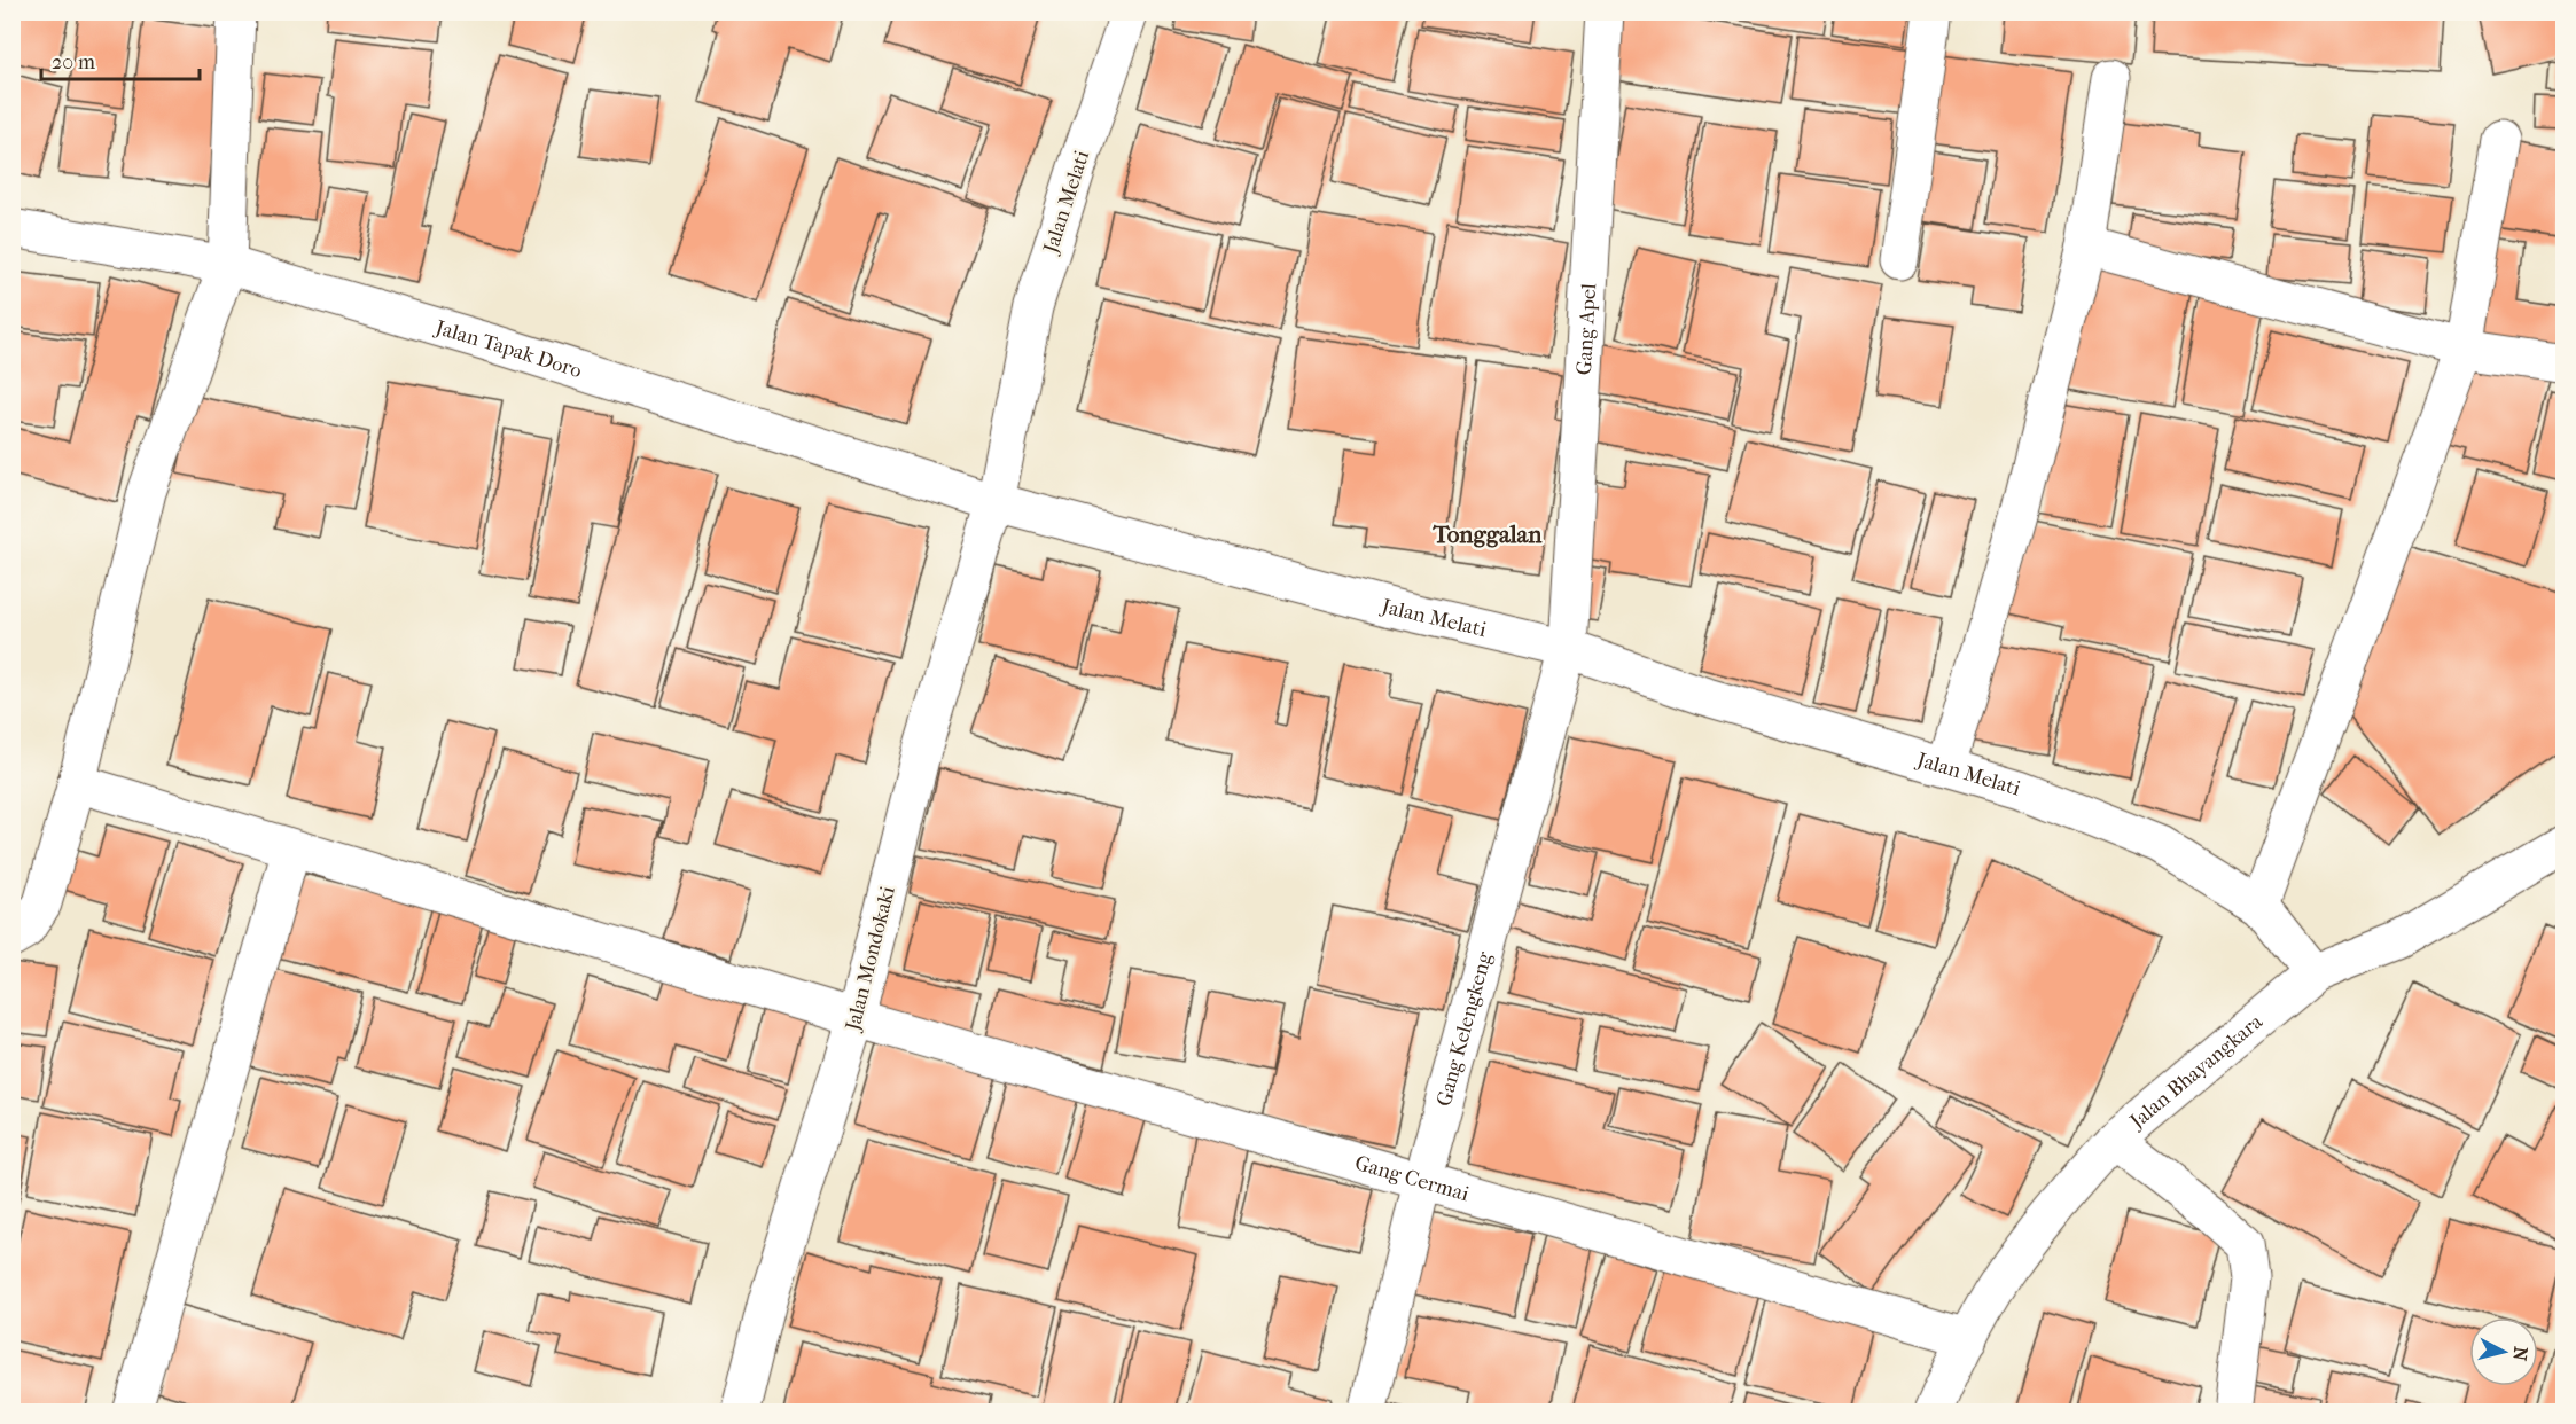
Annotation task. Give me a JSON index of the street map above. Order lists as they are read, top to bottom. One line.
{"streets":{"street":["Jalan Melati","Gang Apel","Jalan Tapak Doro","Jalan Mondokaki","Gang Kelengkeng","Jalan Bhayangkara","Gang Cermai"]},"crossings":[["Jalan Melati","Gang Apel"],["Jalan Melati","Jalan Tapak Doro"],["Jalan Melati","Jalan Mondokaki"],["Jalan Melati","Gang Kelengkeng"],["Jalan Melati","Jalan Bhayangkara"],["Gang Apel","Gang Kelengkeng"],["Jalan Tapak Doro","Jalan Mondokaki"],["Jalan Mondokaki","Gang Cermai"],["Gang Kelengkeng","Gang Cermai"],["Jalan Bhayangkara","Gang Cermai"]],"districts":["Tonggalan"],"scale_bar":"20 m","north":"right"}
